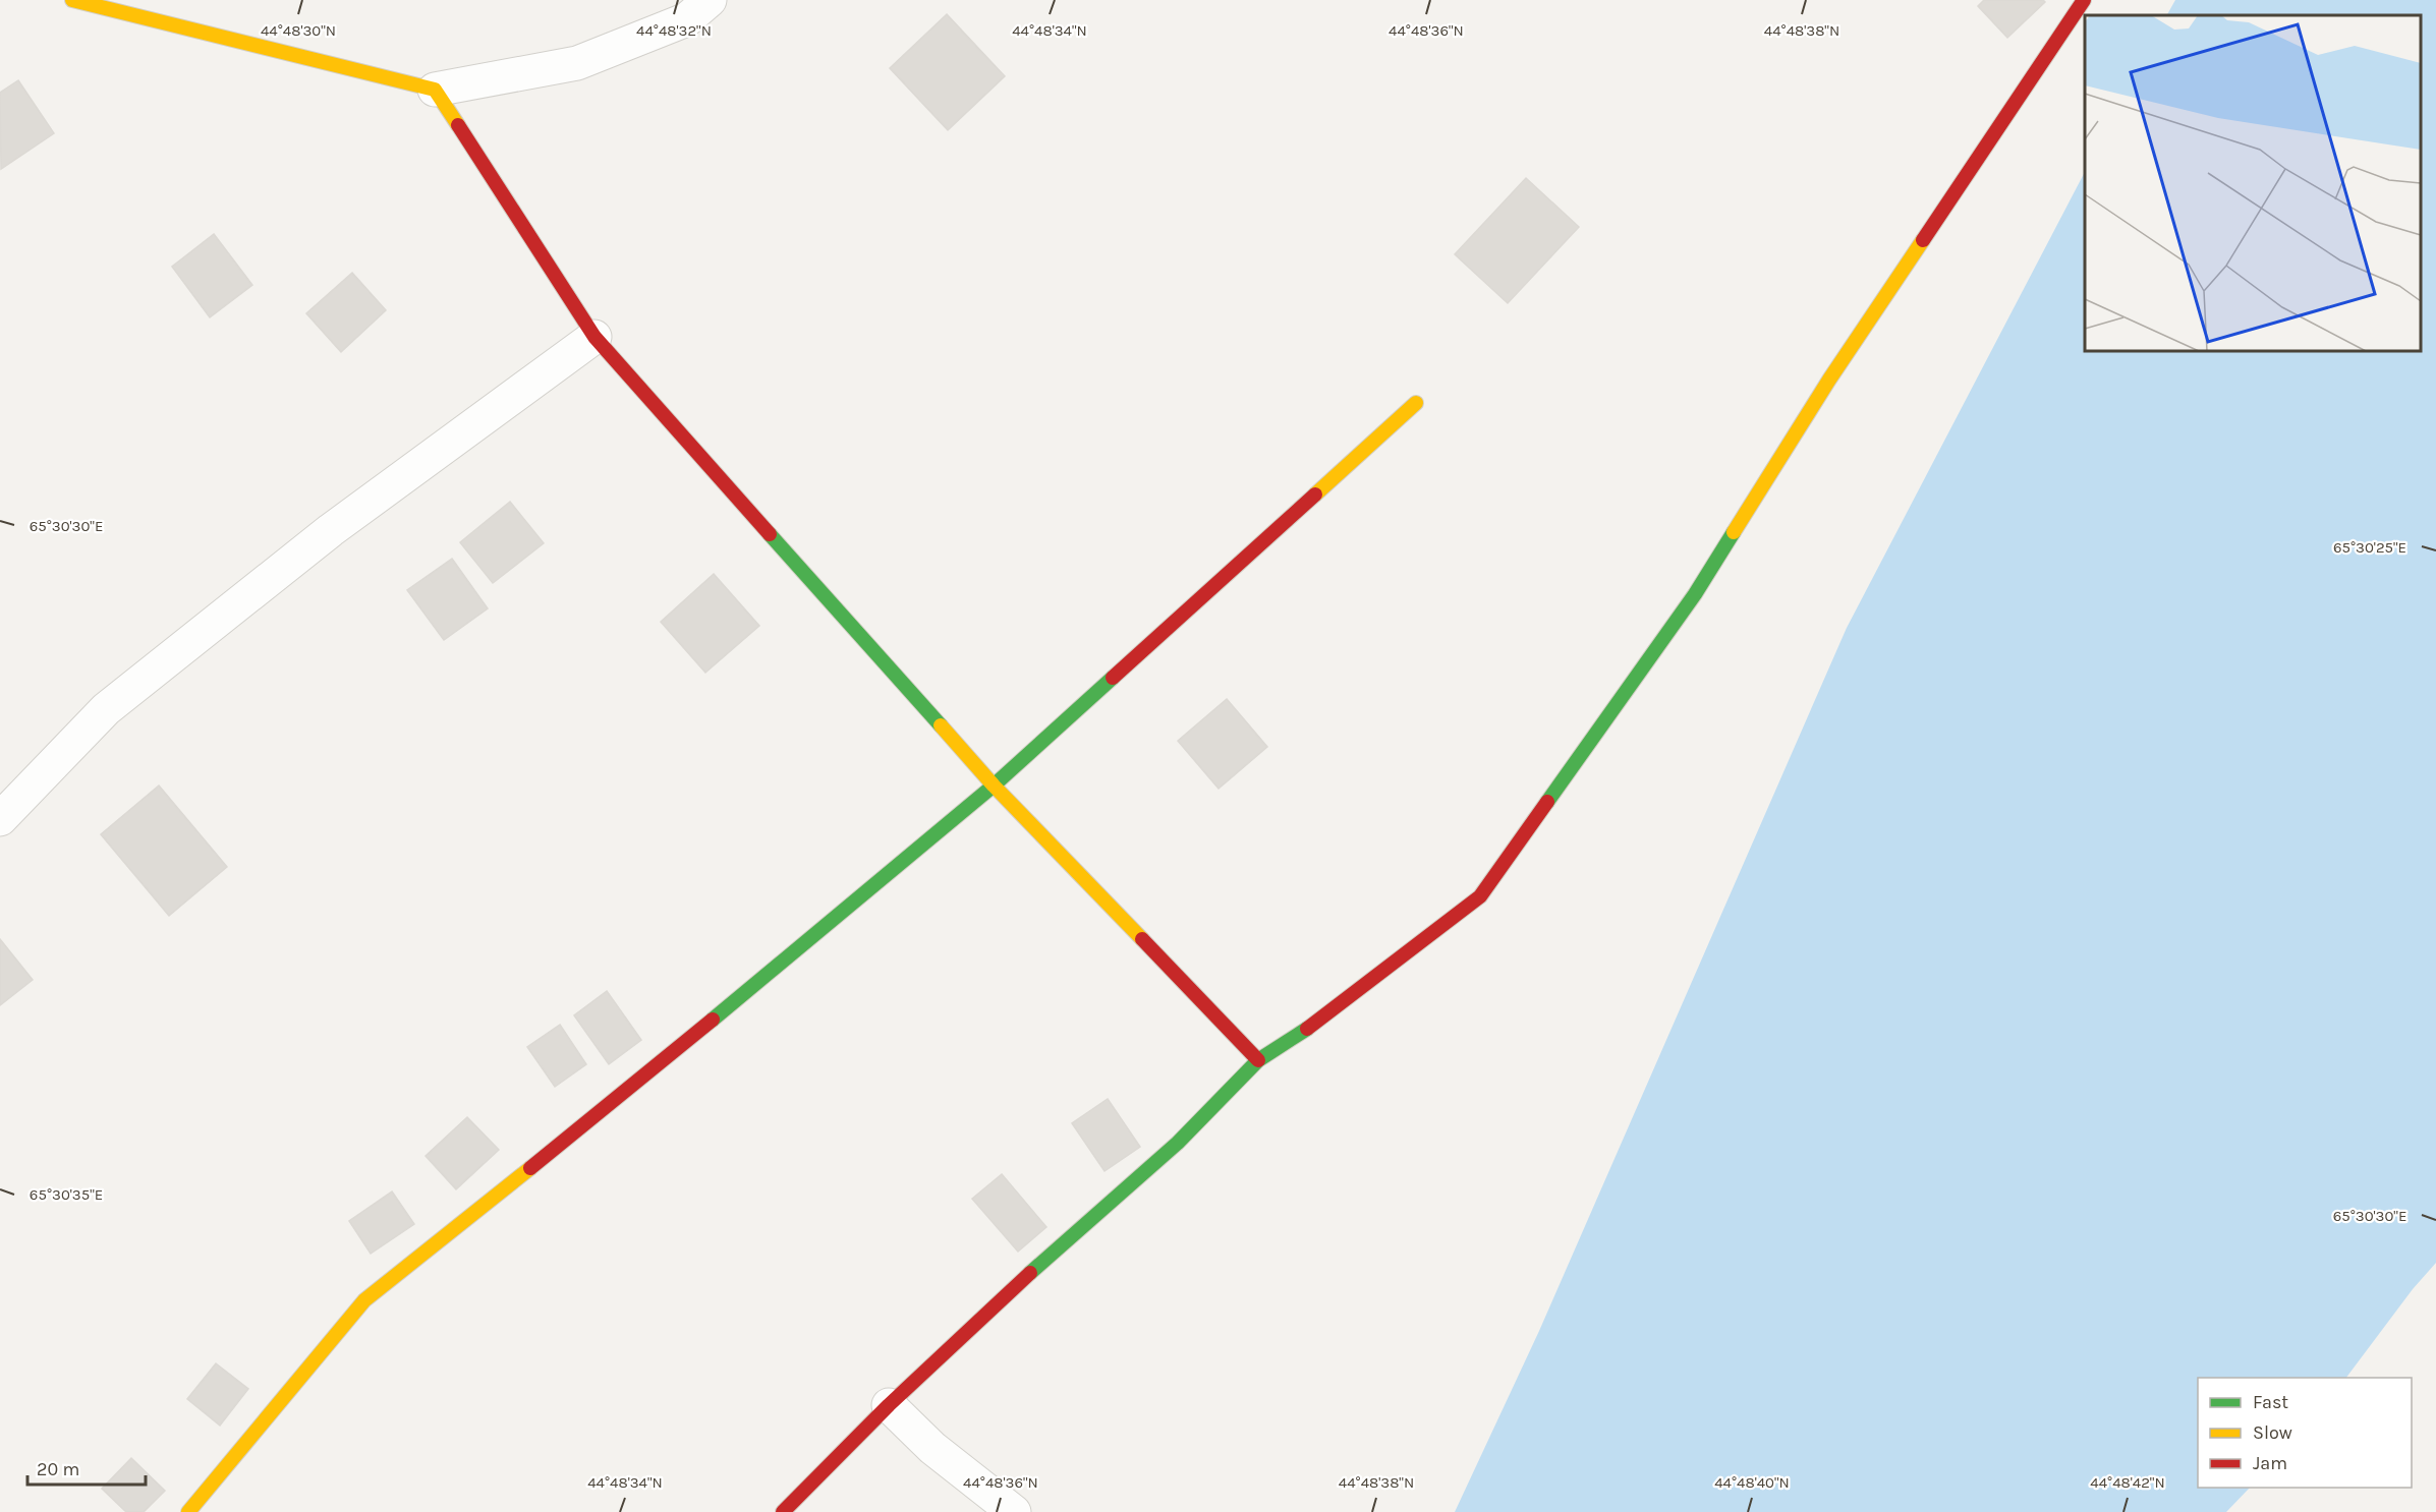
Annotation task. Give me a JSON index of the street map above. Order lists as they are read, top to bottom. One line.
{"legend":["Fast","Slow","Jam"],"scale_bar":"20 m","coordinates":["44°48'30\"N","44°48'32\"N","44°48'34\"N","44°48'36\"N","44°48'38\"N","65°30'30\"E","65°30'25\"E","65°30'35\"E","44°48'40\"N","44°48'42\"N"]}
